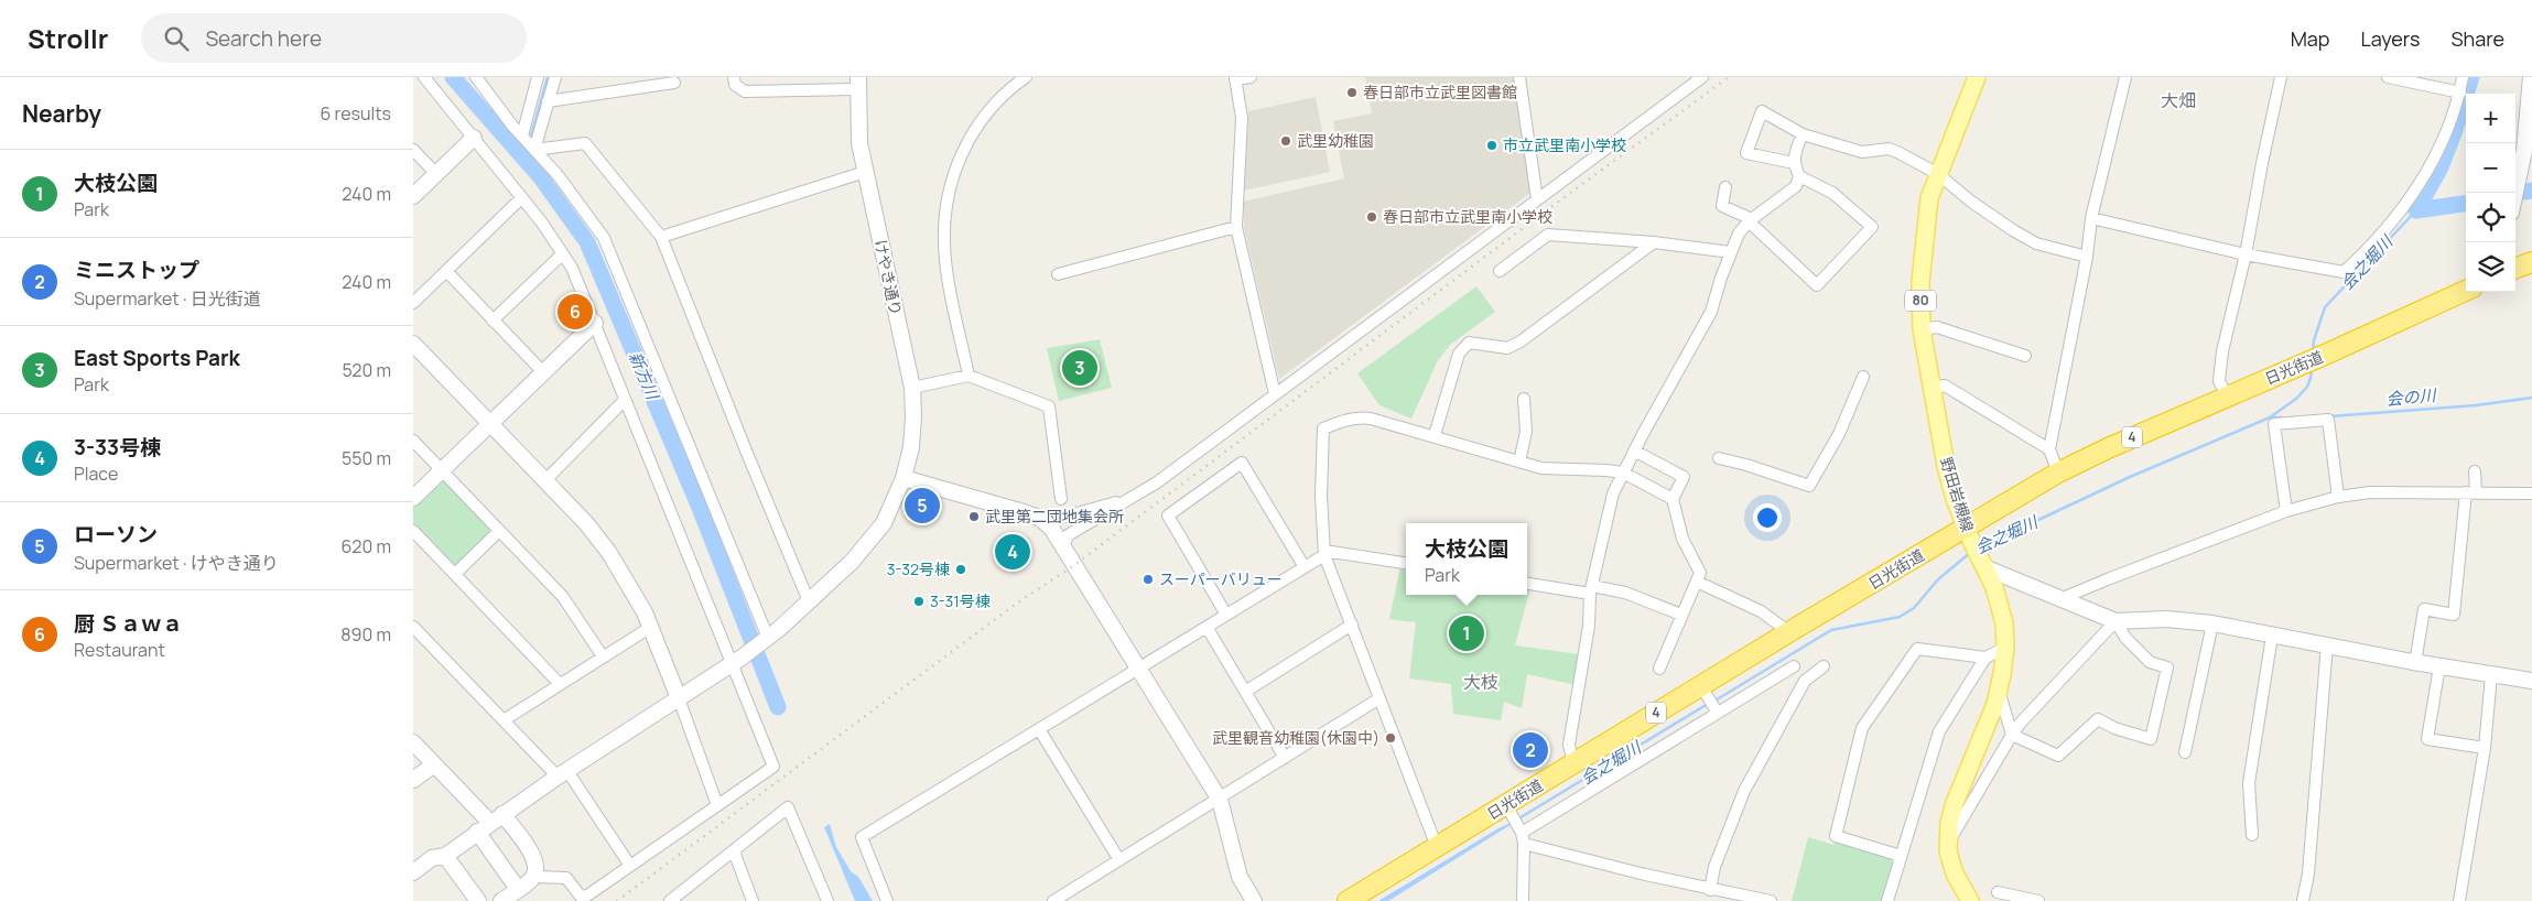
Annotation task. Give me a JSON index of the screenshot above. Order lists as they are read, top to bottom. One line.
{"streets":{"highway":["日光街道","4"],"main road":["80","野田岩槻線"],"street":["けやき通り"]},"crossings":[["日光街道","野田岩槻線"]],"districts":["大畑","大枝"],"water":["会之堀川","新方川","会の川"],"places":["春日部市立武里図書館","武里幼稚園","市立武里南小学校","春日部市立武里南小学校","武里第二団地集会所","3-32号棟","スーパーバリュー","3-31号棟","武里観音幼稚園(休園中)"],"page":{"header":"Strollr","search":"Search here","nav":["Map","Layers","Share"],"heading":["Nearby","6 results"],"map_buttons":["+","−"],"list":[{"mark":"1","name":"大枝公園","note":"Park","value":"240 m"},{"mark":"2","name":"ミニストップ","note":"Supermarket · 日光街道","value":"240 m"},{"mark":"3","name":"East Sports Park","note":"Park","value":"520 m"},{"mark":"4","name":"3-33号棟","note":"Place","value":"550 m"},{"mark":"5","name":"ローソン","note":"Supermarket · けやき通り","value":"620 m"},{"mark":"6","name":"厨 Ｓａｗａ","note":"Restaurant","value":"890 m"}],"pins":["6","3","5","4","1","2"],"popup":["大枝公園","Park"]}}
